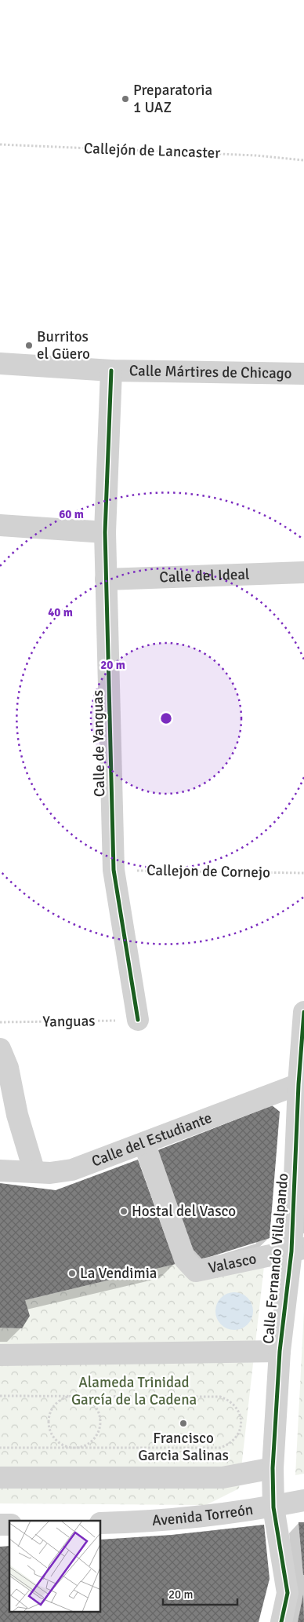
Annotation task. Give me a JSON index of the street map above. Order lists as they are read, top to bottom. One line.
{"streets":{"street":["Calle Mártires de Chicago","Calle del Ideal","Calle de Yanguas","Calle del Estudiante","Calle Fernando Villalpando","Valasco","Avenida Torreón"],"path":["Callejón de Lancaster","Callejon de Cornejo","Yanguas"]},"crossings":[["Calle Mártires de Chicago","Calle de Yanguas"],["Calle del Ideal","Calle de Yanguas"],["Calle de Yanguas","Callejon de Cornejo"],["Calle de Yanguas","Yanguas"],["Calle del Estudiante","Calle Fernando Villalpando"],["Calle del Estudiante","Valasco"],["Calle Fernando Villalpando","Valasco"],["Calle Fernando Villalpando","Avenida Torreón"]],"parks":["Alameda Trinidad García de la Cadena"],"places":["Preparatoria 1 UAZ","Burritos el Güero","Hostal del Vasco","La Vendimia","Francisco Garcia Salinas"],"scale_bar":"20 m","rings":["60 m","40 m","20 m"]}
